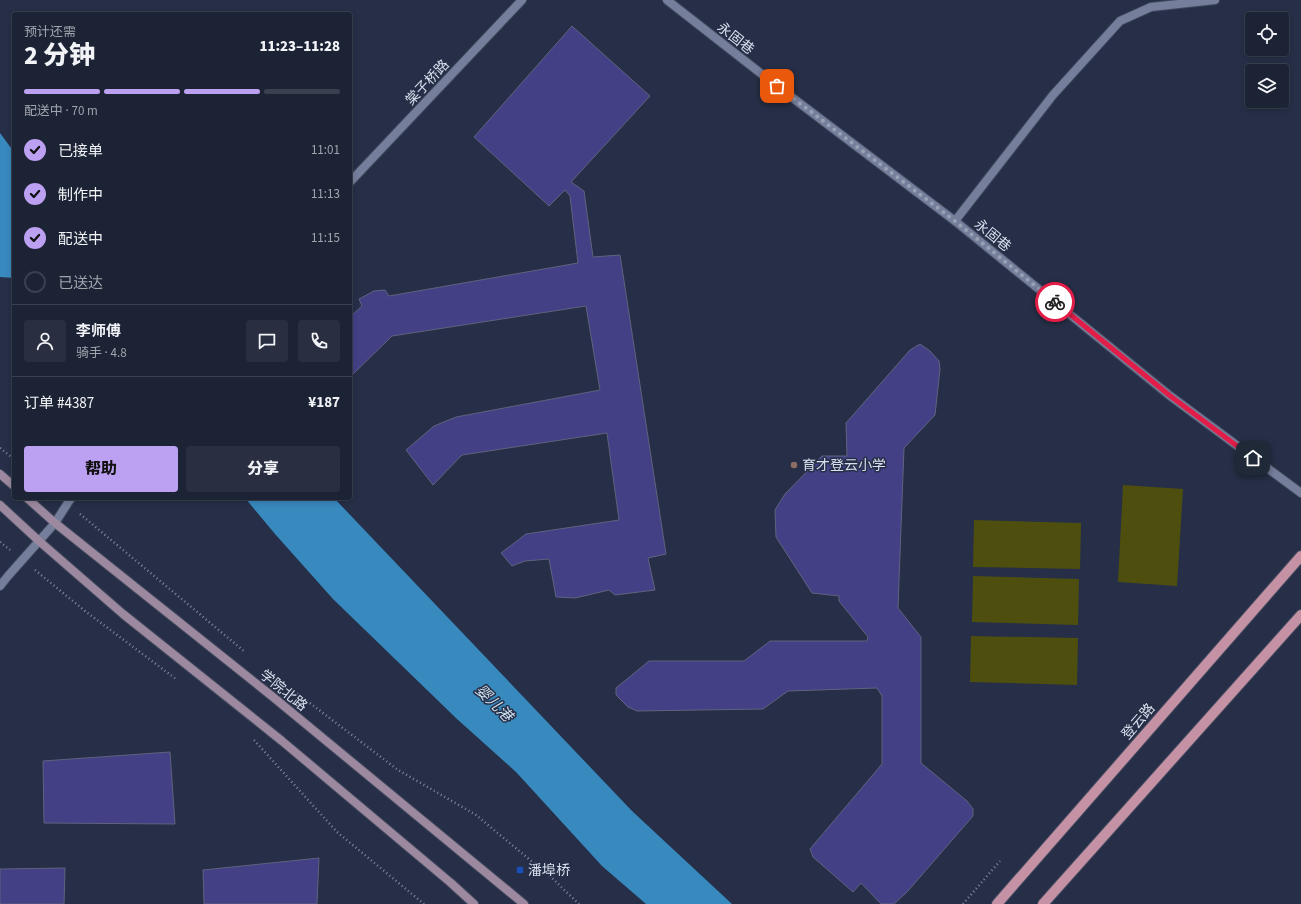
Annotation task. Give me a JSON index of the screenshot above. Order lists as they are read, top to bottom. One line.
{"streets":{"main road":["学院北路","登云路"],"street":["永固巷","棠子桥路"]},"water":["婴儿港"],"places":{"other":["育才登云小学"],"transit":["潘埠桥"]},"page":{"heading":["2 分钟","预计还需","11:23–11:28"],"panel":["李师傅","骑手 · 4.8","订单 #4387","¥187"],"bar":"配送中 · 70 m","list":[["已接单","11:01"],["制作中","11:13"],["配送中","11:15"],"已送达"],"buttons":["帮助","分享"]}}
